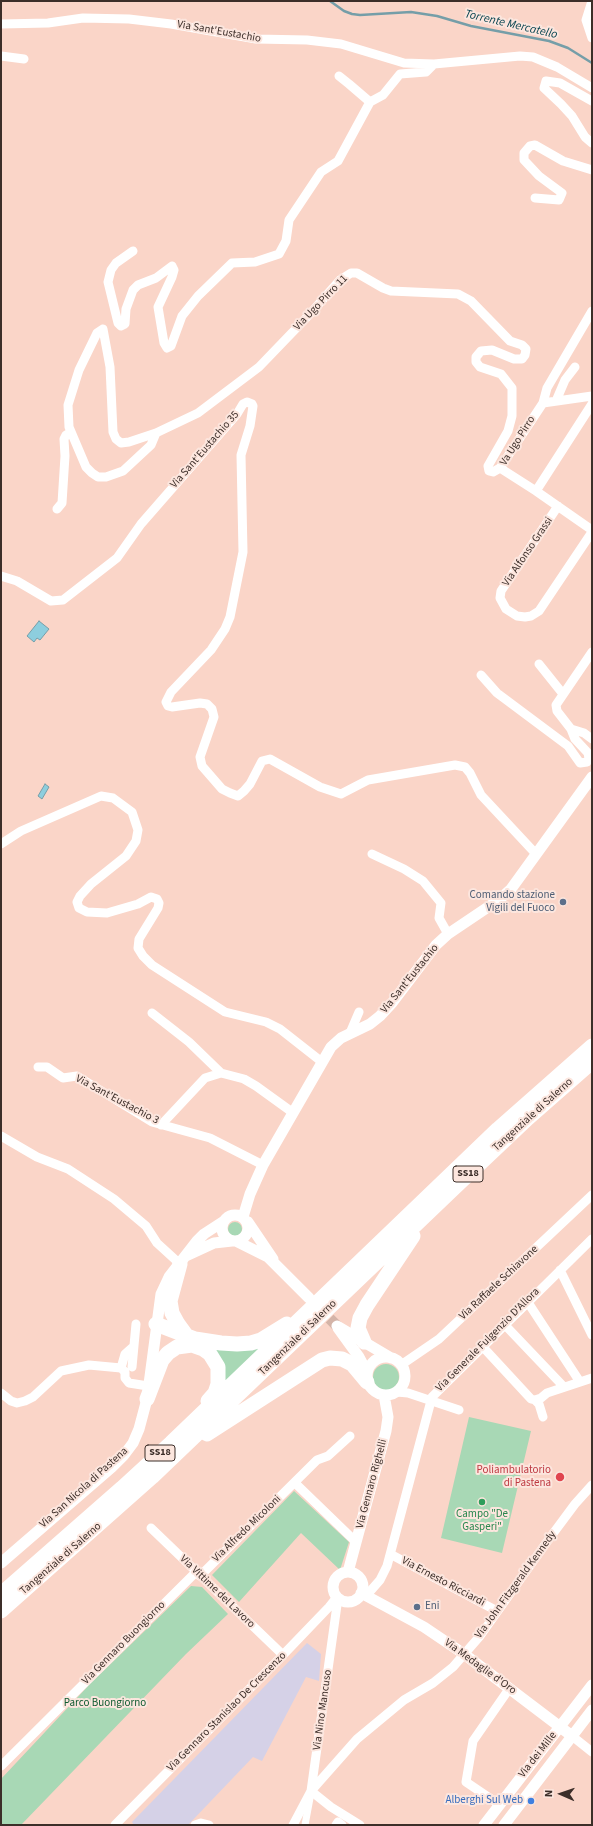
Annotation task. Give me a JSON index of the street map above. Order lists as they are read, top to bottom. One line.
{"streets":{"highway":["Tangenziale di Salerno","SS18"],"street":["Via Sant'Eustachio","Via Ugo Pirro 11","Va Ugo Pirro","Via Sant'Eustachio 35","Via Alfonso Grassi","Via Sant'Eustachio 3","Via Raffaele Schiavone","Via Generale Fulgenzio D'Allora","Via Gennaro Righelli","Via San Nicola di Pastena","Via Alfredo Micoloni","Via Ernesto Ricciardi","Via John Fitzgerald Kennedy","Via Vittime del Lavoro","Via Gennaro Buongiorno","Via Medaglie d'Oro","Via Nino Mancuso","Via Gennaro Stanislao De Crescenzo","Via dei Mille"]},"crossings":[["Via Sant'Eustachio","Via Sant'Eustachio 35"],["Via Sant'Eustachio","Via Sant'Eustachio 3"],["Via Sant'Eustachio","Via San Nicola di Pastena"],["Via Ugo Pirro 11","Va Ugo Pirro"],["Va Ugo Pirro","Via Alfonso Grassi"],["Tangenziale di Salerno","Via San Nicola di Pastena"],["Via Raffaele Schiavone","Via Gennaro Righelli"],["Via Generale Fulgenzio D'Allora","Via Gennaro Righelli"],["Via Generale Fulgenzio D'Allora","Via Ernesto Ricciardi"],["Via Generale Fulgenzio D'Allora","Via Medaglie d'Oro"],["Via Generale Fulgenzio D'Allora","Via Nino Mancuso"],["Via Generale Fulgenzio D'Allora","Via Gennaro Stanislao De Crescenzo"],["Via Gennaro Righelli","Via Medaglie d'Oro"],["Via Gennaro Righelli","Via Nino Mancuso"],["Via Gennaro Righelli","Via Gennaro Stanislao De Crescenzo"],["Via Alfredo Micoloni","Via Vittime del Lavoro"],["Via Alfredo Micoloni","Via Gennaro Buongiorno"],["Via Ernesto Ricciardi","Via John Fitzgerald Kennedy"],["Via John Fitzgerald Kennedy","Via Medaglie d'Oro"],["Via John Fitzgerald Kennedy","Via Nino Mancuso"],["Via Vittime del Lavoro","Via Gennaro Buongiorno"],["Via Vittime del Lavoro","Via Gennaro Stanislao De Crescenzo"],["Via Medaglie d'Oro","Via Nino Mancuso"],["Via Medaglie d'Oro","Via Gennaro Stanislao De Crescenzo"],["Via Medaglie d'Oro","Via dei Mille"],["Via Nino Mancuso","Via Gennaro Stanislao De Crescenzo"]],"water":["Torrente Mercatello"],"parks":["Parco Buongiorno"],"places":["Comando stazione Vigili del Fuoco","Poliambulatorio di Pastena","Campo \"De Gasperi\"","Eni","Alberghi Sul Web"],"north":"left"}
